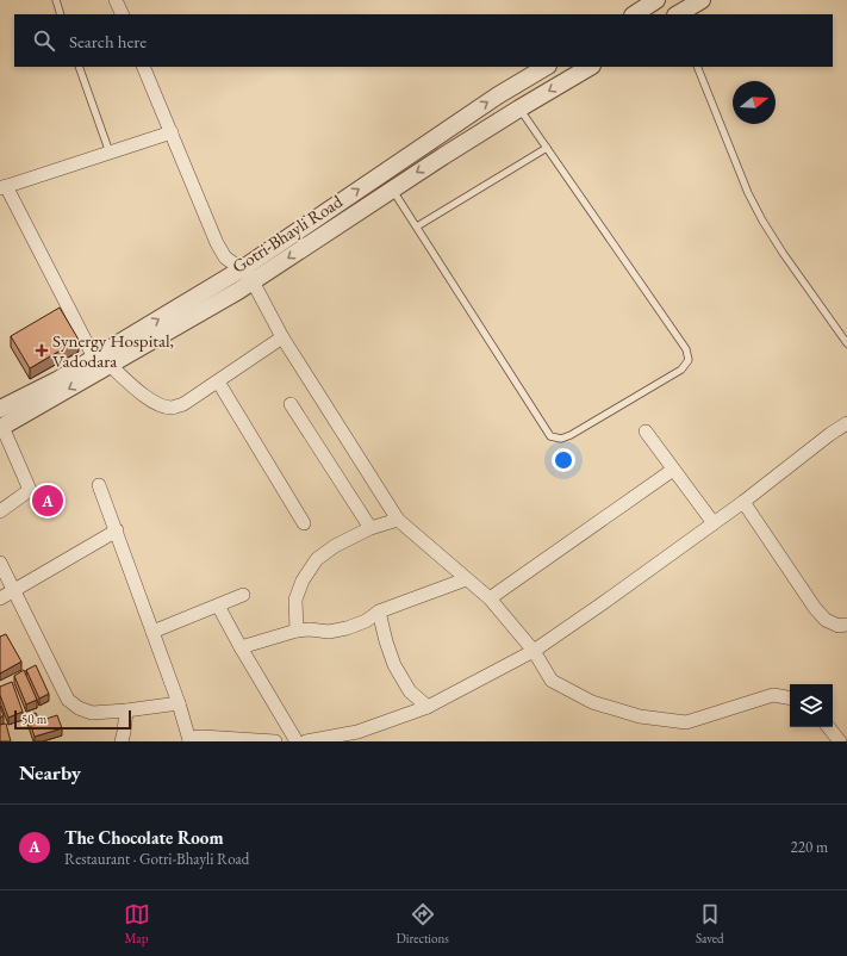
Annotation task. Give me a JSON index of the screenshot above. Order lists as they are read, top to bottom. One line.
{"streets":{"street":["Gotri-Bhayli Road"]},"places":{"health":["Synergy Hospital, Vadodara"]},"scale_bar":"50 m","north":"right","page":{"search":"Search here","pins":"A","scale":"50 m","heading":"Nearby","list":[{"mark":"A","name":"The Chocolate Room","note":"Restaurant · Gotri-Bhayli Road","value":"220 m"}],"nav":["Map","Directions","Saved"]}}
